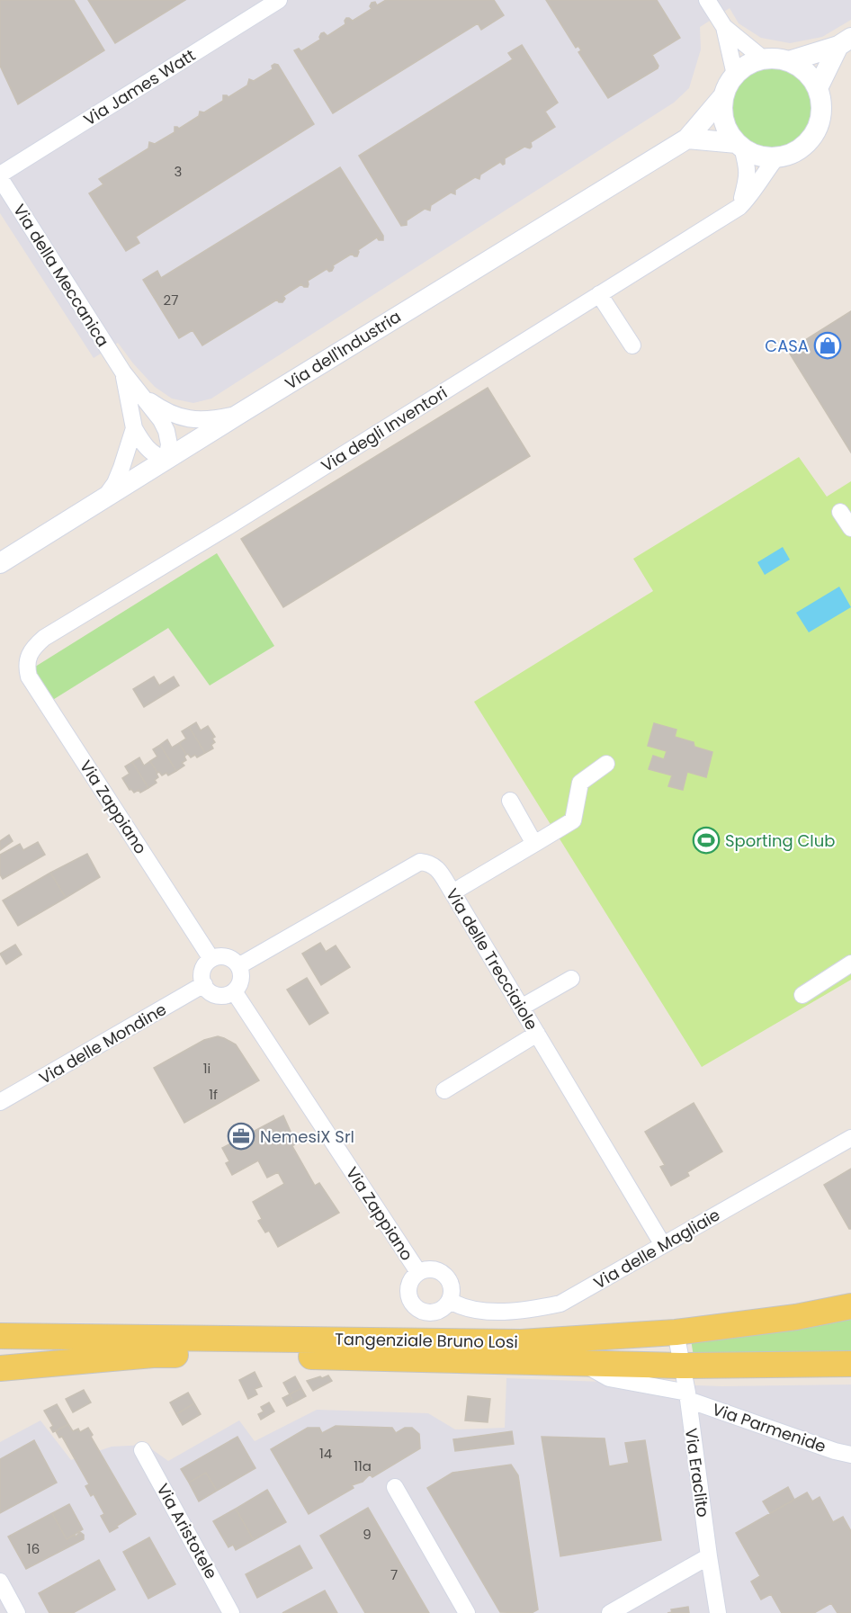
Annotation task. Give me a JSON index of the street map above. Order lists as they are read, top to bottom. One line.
{"streets":{"main road":["Tangenziale Bruno Losi"],"street":["Via James Watt","Via della Meccanica","Via dell'Industria","Via degli Inventori","Via Zappiano","Via delle Trecciaiole","Via delle Mondine","Via delle Magliaie","Via Parmenide","Via Eraclito","Via Aristotele"]},"crossings":[["Via James Watt","Via della Meccanica"],["Via della Meccanica","Via dell'Industria"],["Via dell'Industria","Via degli Inventori"],["Via degli Inventori","Via Zappiano"],["Via Zappiano","Via delle Trecciaiole"],["Via Zappiano","Via delle Mondine"],["Via Zappiano","Via delle Magliaie"],["Via delle Trecciaiole","Via delle Mondine"],["Via delle Trecciaiole","Via delle Magliaie"],["Tangenziale Bruno Losi","Via Parmenide"],["Tangenziale Bruno Losi","Via Eraclito"],["Via Parmenide","Via Eraclito"]],"places":{"shop":["CASA"],"sports":["Sporting Club"],"office":["NemesiX Srl"]},"house_numbers":["3","27","1i","1f","14","11a","9","16","7"]}
